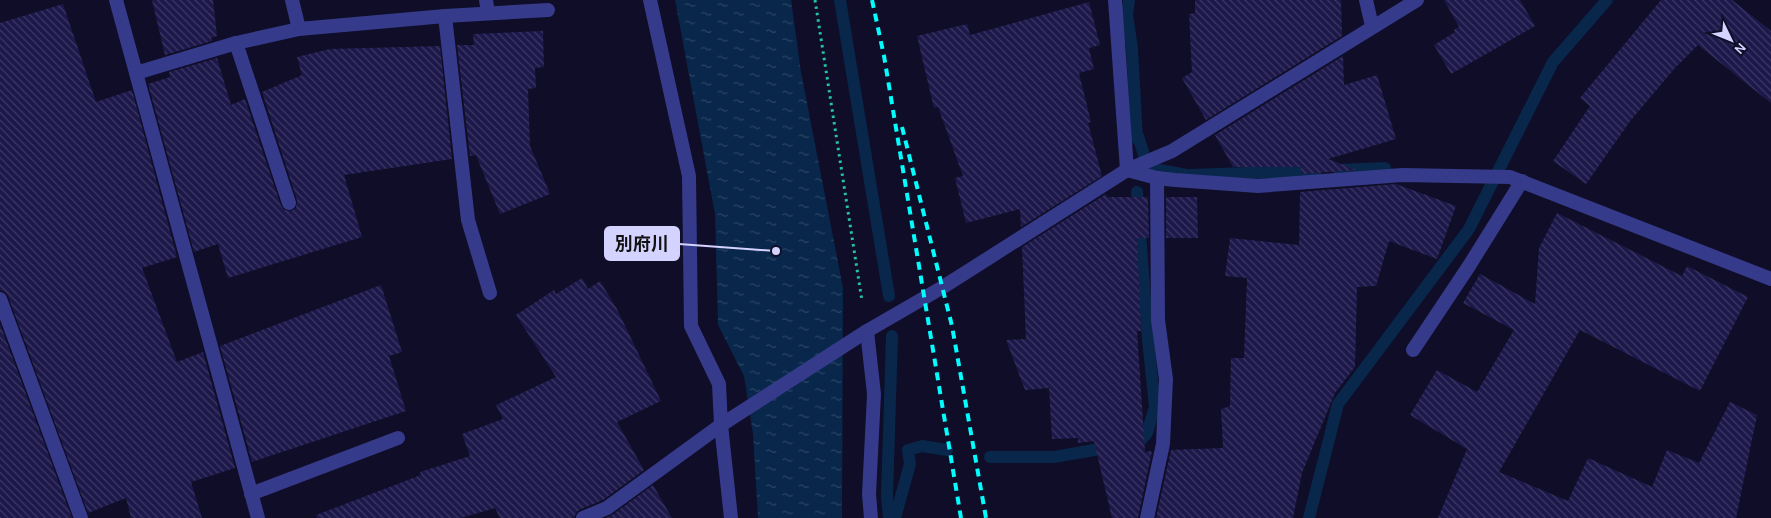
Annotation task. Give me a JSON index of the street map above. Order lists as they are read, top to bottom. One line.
{"places":["別府川"],"north":"bottom right"}
